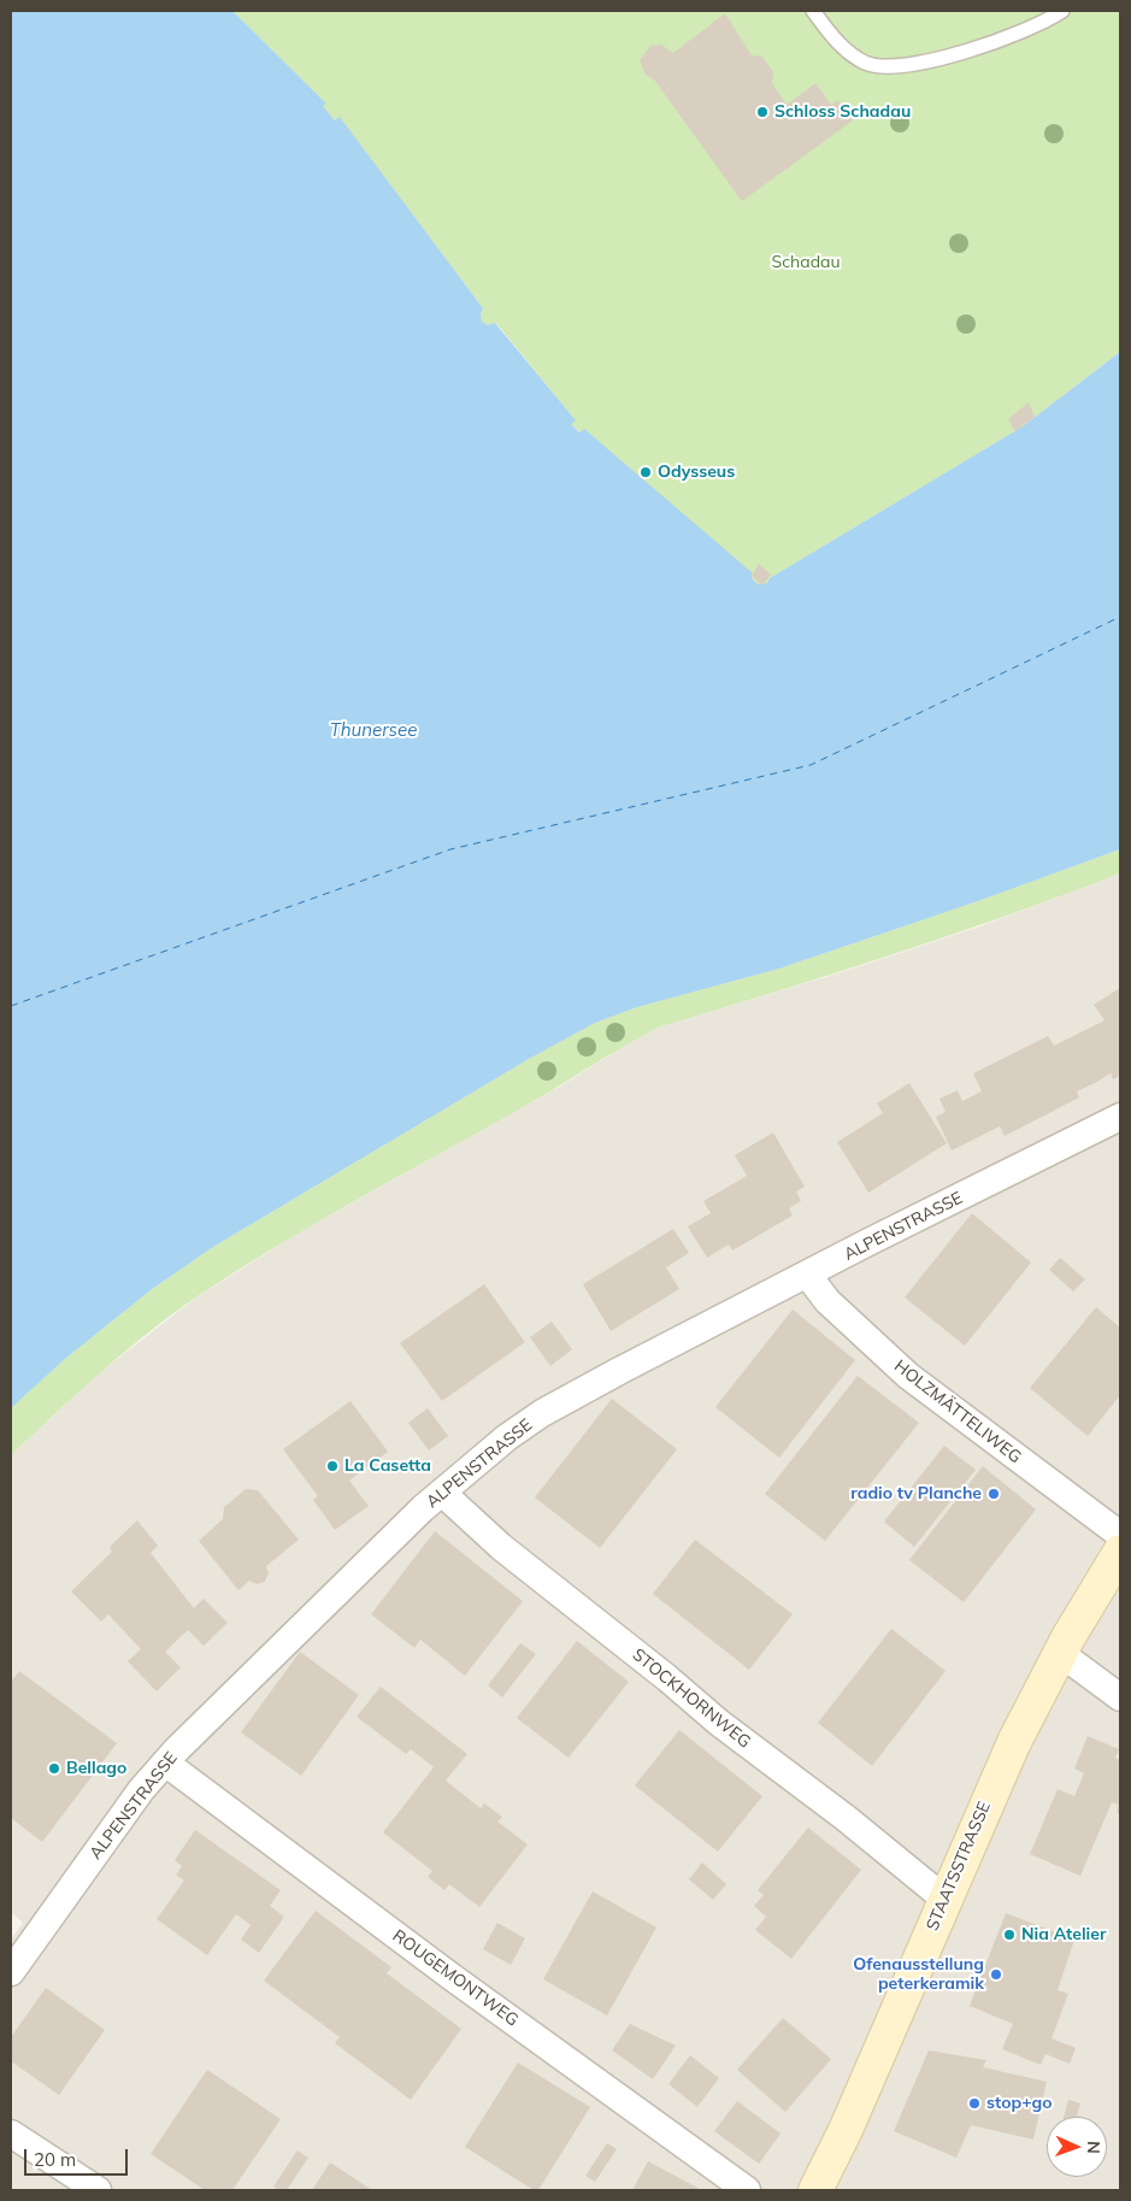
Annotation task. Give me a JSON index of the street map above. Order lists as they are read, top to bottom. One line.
{"streets":{"main road":["STAATSSTRASSE"],"street":["ALPENSTRASSE","HOLZMÄTTELIWEG","STOCKHORNWEG","ROUGEMONTWEG"]},"crossings":[["ALPENSTRASSE","HOLZMÄTTELIWEG"],["ALPENSTRASSE","STOCKHORNWEG"],["ALPENSTRASSE","ROUGEMONTWEG"],["STOCKHORNWEG","STAATSSTRASSE"]],"water":["Thunersee"],"parks":["Schadau"],"places":["Schloss Schadau","Odysseus","La Casetta","radio tv Planche","Bellago","Nia Atelier","Ofenausstellung peterkeramik","stop+go"],"scale_bar":"20 m","north":"right"}
